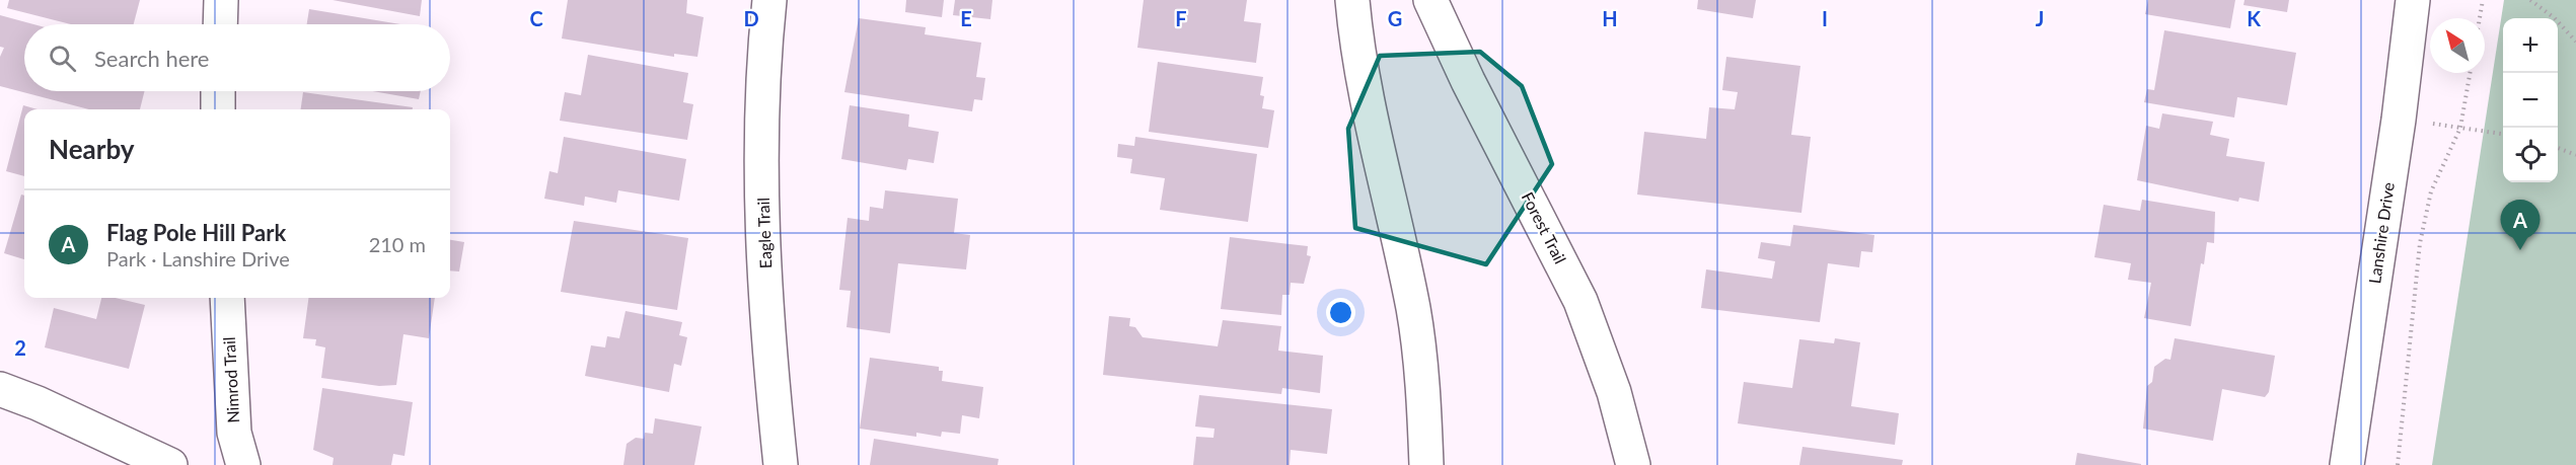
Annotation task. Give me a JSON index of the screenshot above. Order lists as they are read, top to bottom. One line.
{"streets":{"street":["Forest Trail","Eagle Trail","Lanshire Drive","Nimrod Trail"]},"north":"top left","page":{"map_buttons":["+","−"],"search":"Search here","heading":"Nearby","list":[{"mark":"A","name":"Flag Pole Hill Park","note":"Park · Lanshire Drive","value":"210 m"}],"pins":"A"},"grid":{"columns":["C","D","E","F","G","H","I","J","K"],"rows":["2"]}}
